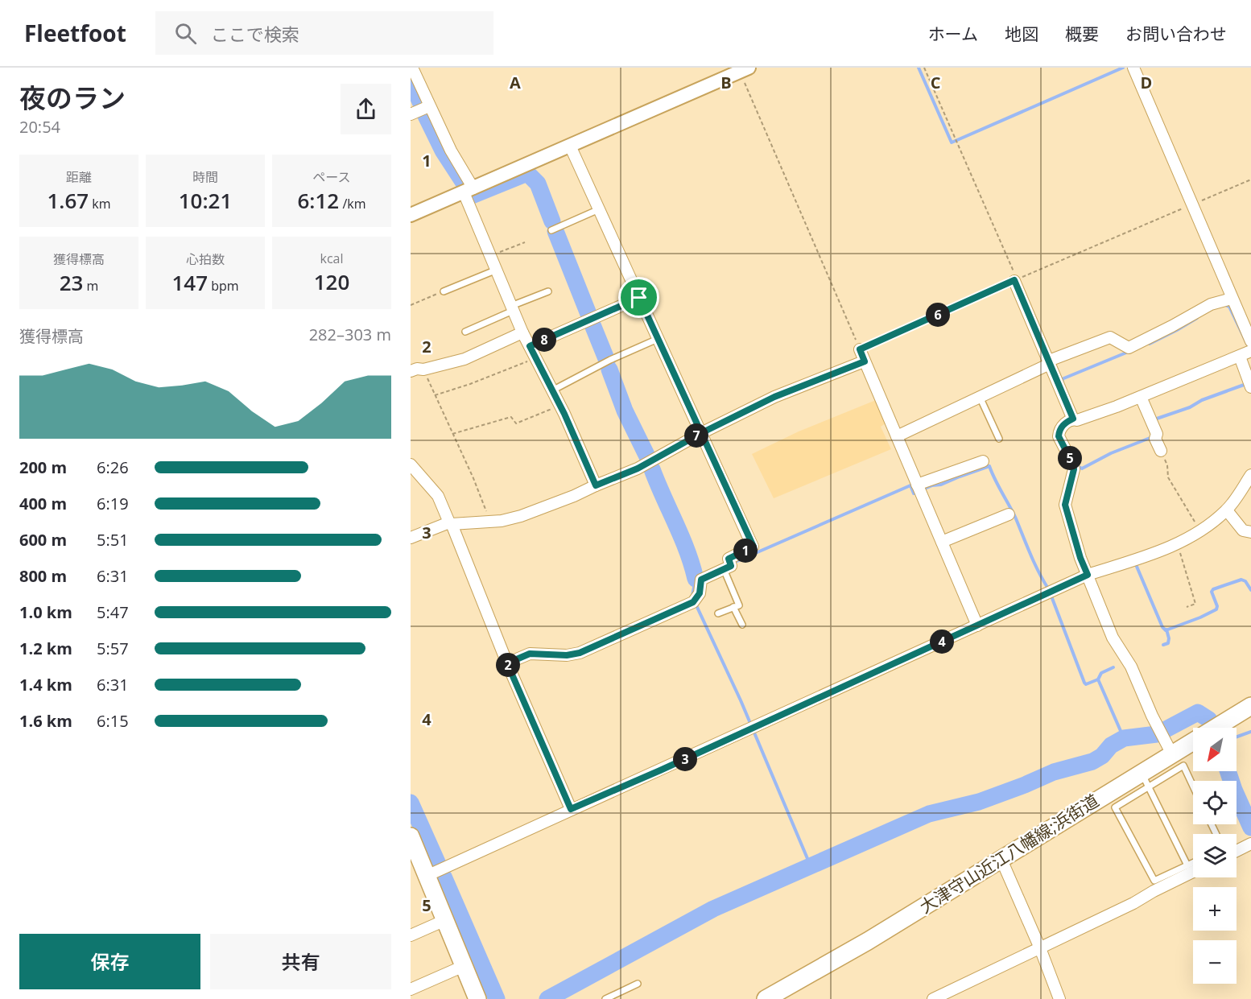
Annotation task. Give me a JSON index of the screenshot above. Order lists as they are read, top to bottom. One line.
{"streets":{"main road":["大津守山近江八幡線;浜街道"]},"north":"bottom left","page":{"header":"Fleetfoot","search":"ここで検索","nav":["ホーム","地図","概要","お問い合わせ"],"heading":["夜のラン","20:54"],"stats":[["距離","1.67 km"],["時間","10:21"],["ペース","6:12 /km"],["獲得標高","23 m"],["心拍数","147 bpm"],["kcal","120"]],"pins":["6","8","7","5","1","4","2","3"],"chart":["獲得標高","282–303 m"],"list":[{"name":"200 m","note":"6:26"},{"name":"400 m","note":"6:19"},{"name":"600 m","note":"5:51"},{"name":"800 m","note":"6:31"},{"name":"1.0 km","note":"5:47"},{"name":"1.2 km","note":"5:57"},{"name":"1.4 km","note":"6:31"},{"name":"1.6 km","note":"6:15"}],"map_buttons":["+","−"],"buttons":["保存","共有"]},"grid":{"columns":["A","B","C","D"],"rows":["1","2","3","4","5"]}}
